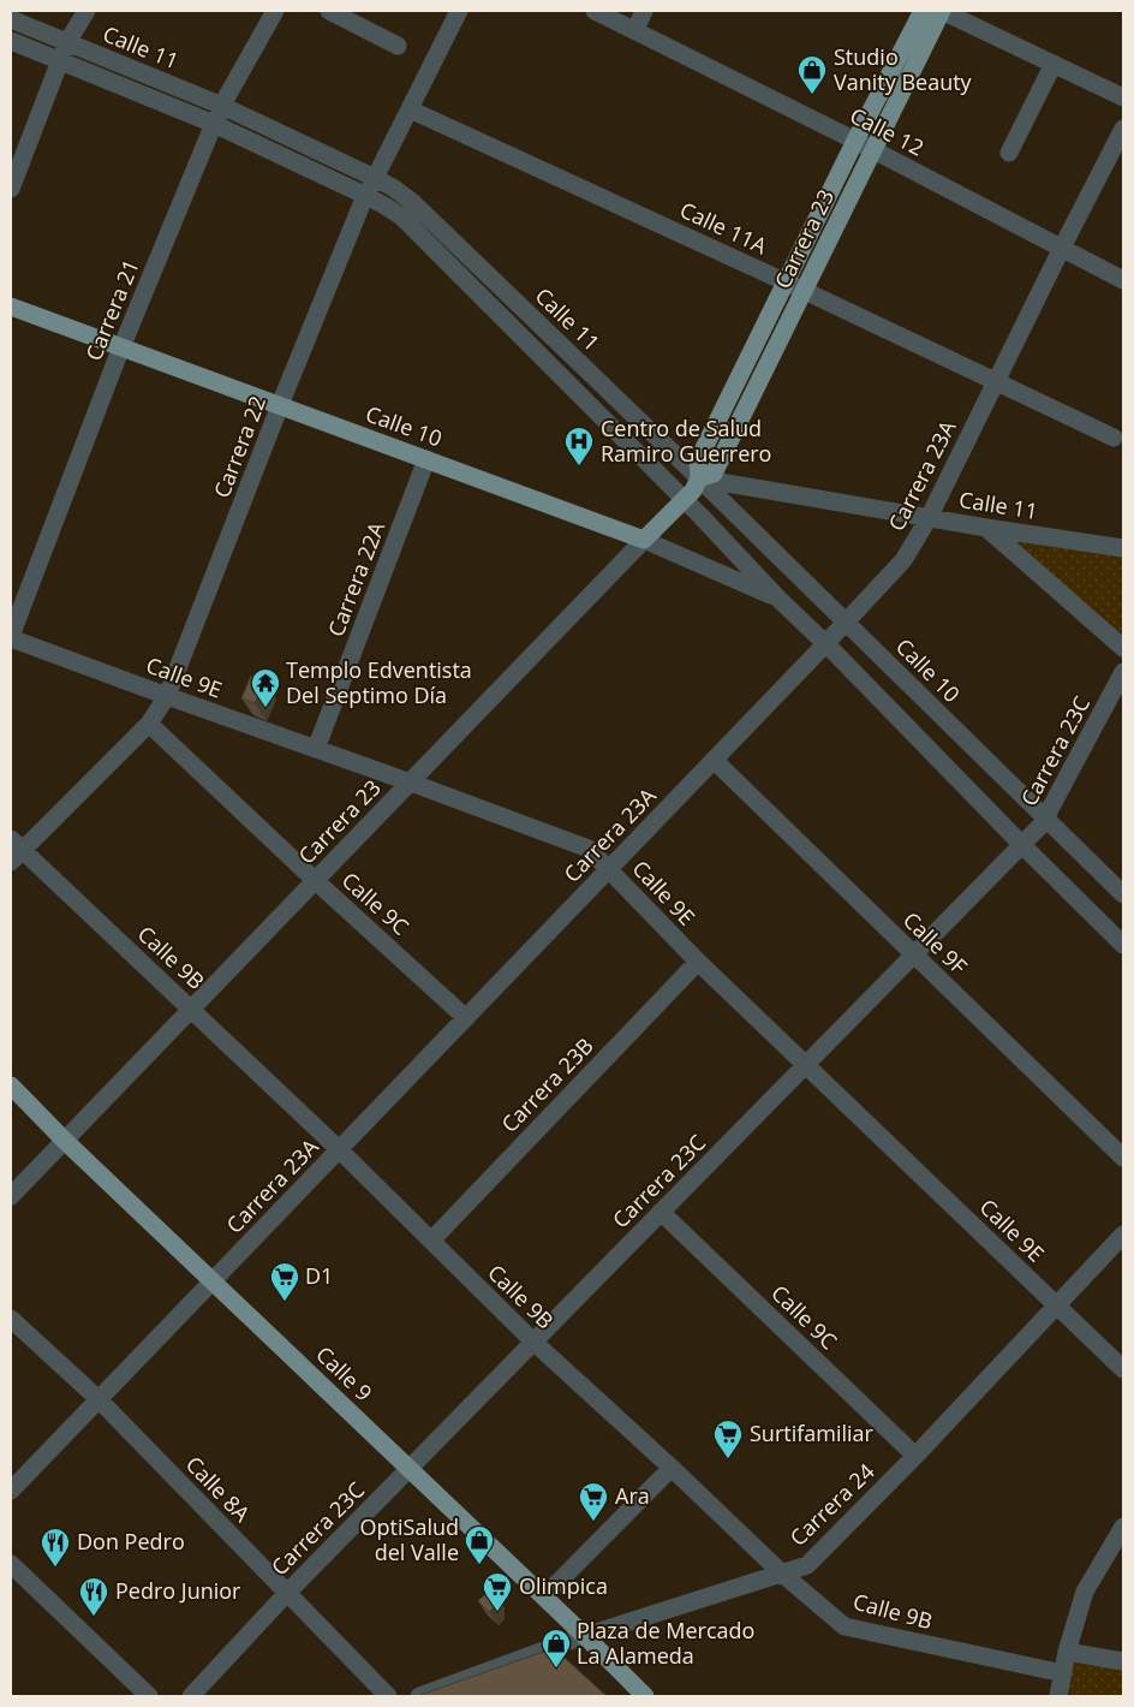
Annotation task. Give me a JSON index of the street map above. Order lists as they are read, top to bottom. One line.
{"streets":{"main road":["Carrera 23","Calle 10","Calle 9"],"street":["Calle 11","Calle 12","Calle 11A","Carrera 21","Carrera 22","Carrera 23A","Carrera 22A","Calle 9E","Carrera 23C","Calle 9C","Calle 9F","Calle 9B","Carrera 23B","Calle 8A","Carrera 24"]},"crossings":[["Calle 11","Carrera 23"],["Calle 11","Carrera 21"],["Calle 11","Calle 10"],["Calle 11","Carrera 22"],["Calle 11","Carrera 23A"],["Calle 12","Carrera 23"],["Calle 12","Carrera 23A"],["Calle 11A","Carrera 23"],["Calle 11A","Carrera 22"],["Calle 11A","Carrera 23A"],["Carrera 23","Calle 10"],["Carrera 23","Calle 9E"],["Carrera 23","Calle 9C"],["Carrera 23","Calle 9B"],["Carrera 23","Calle 9"],["Carrera 21","Calle 10"],["Carrera 21","Calle 9E"],["Calle 10","Carrera 22"],["Calle 10","Carrera 23A"],["Calle 10","Carrera 22A"],["Calle 10","Carrera 23C"],["Carrera 22","Calle 9E"],["Carrera 22","Calle 9C"],["Carrera 22","Calle 9B"],["Carrera 23A","Calle 9E"],["Carrera 23A","Calle 9C"],["Carrera 23A","Calle 9F"],["Carrera 23A","Calle 9B"],["Carrera 23A","Calle 9"],["Carrera 23A","Calle 8A"],["Carrera 22A","Calle 9E"],["Calle 9E","Carrera 23C"],["Calle 9E","Carrera 23B"],["Calle 9E","Carrera 24"],["Carrera 23C","Calle 9C"],["Carrera 23C","Calle 9F"],["Carrera 23C","Calle 9B"],["Carrera 23C","Calle 9"],["Carrera 23C","Calle 8A"],["Calle 9C","Carrera 24"],["Calle 9B","Carrera 23B"],["Calle 9B","Carrera 24"],["Calle 9","Carrera 24"]],"places":{"shop":["Studio Vanity Beauty","OptiSalud del Valle","Plaza de Mercado La Alameda"],"hospital":["Centro de Salud Ramiro Guerrero"],"temple":["Templo Edventista Del Septimo Día"],"supermarket":["D1","Surtifamiliar","Ara","Olimpica"],"restaurant":["Don Pedro","Pedro Junior"]}}
